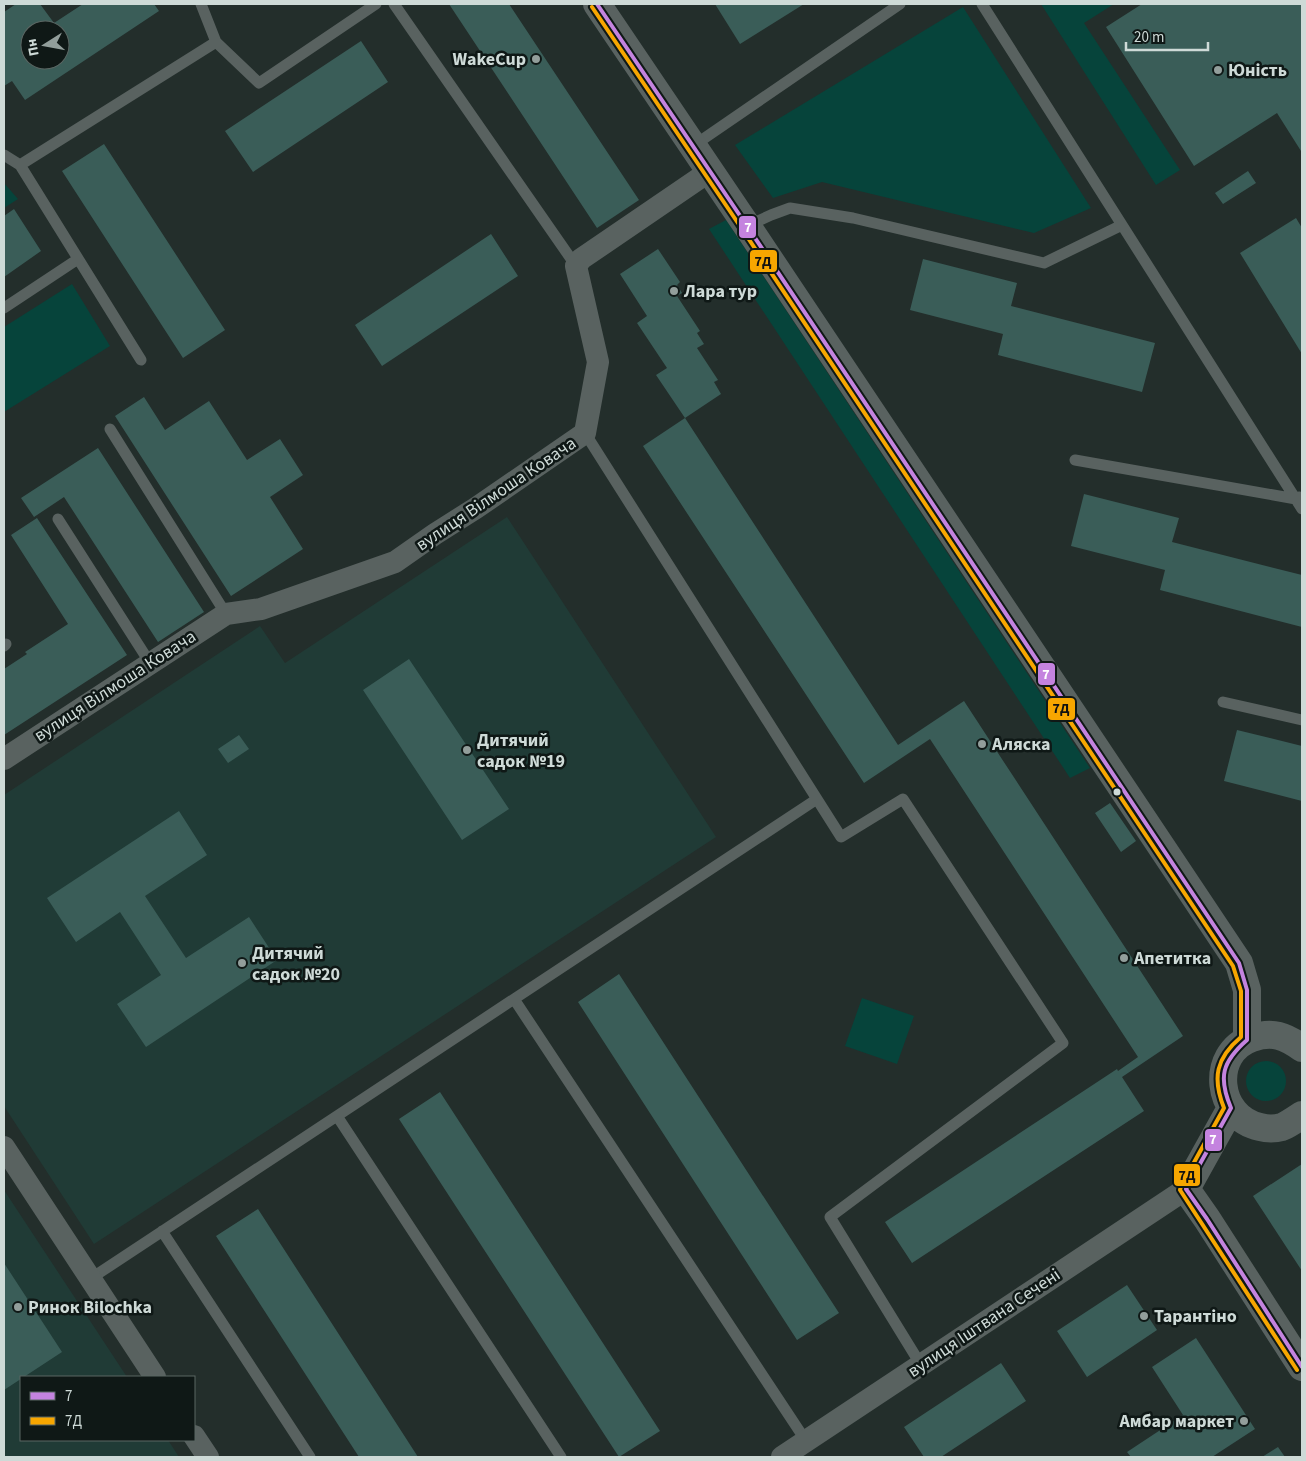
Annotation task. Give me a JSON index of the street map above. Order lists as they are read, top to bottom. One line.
{"streets":{"street":["вулиця Вілмоша Ковача","вулиця Іштвана Сечені"]},"places":["WakeCup","Юність","Лара тур","Аляска","Дитячий садок №19","Апетитка","Дитячий садок №20","Ринок Bilochka","Тарантіно","Амбар маркет"],"lines":["transit line 7","transit line 7Д"],"legend":["7","7Д"],"scale_bar":"20 m","north":"left"}
